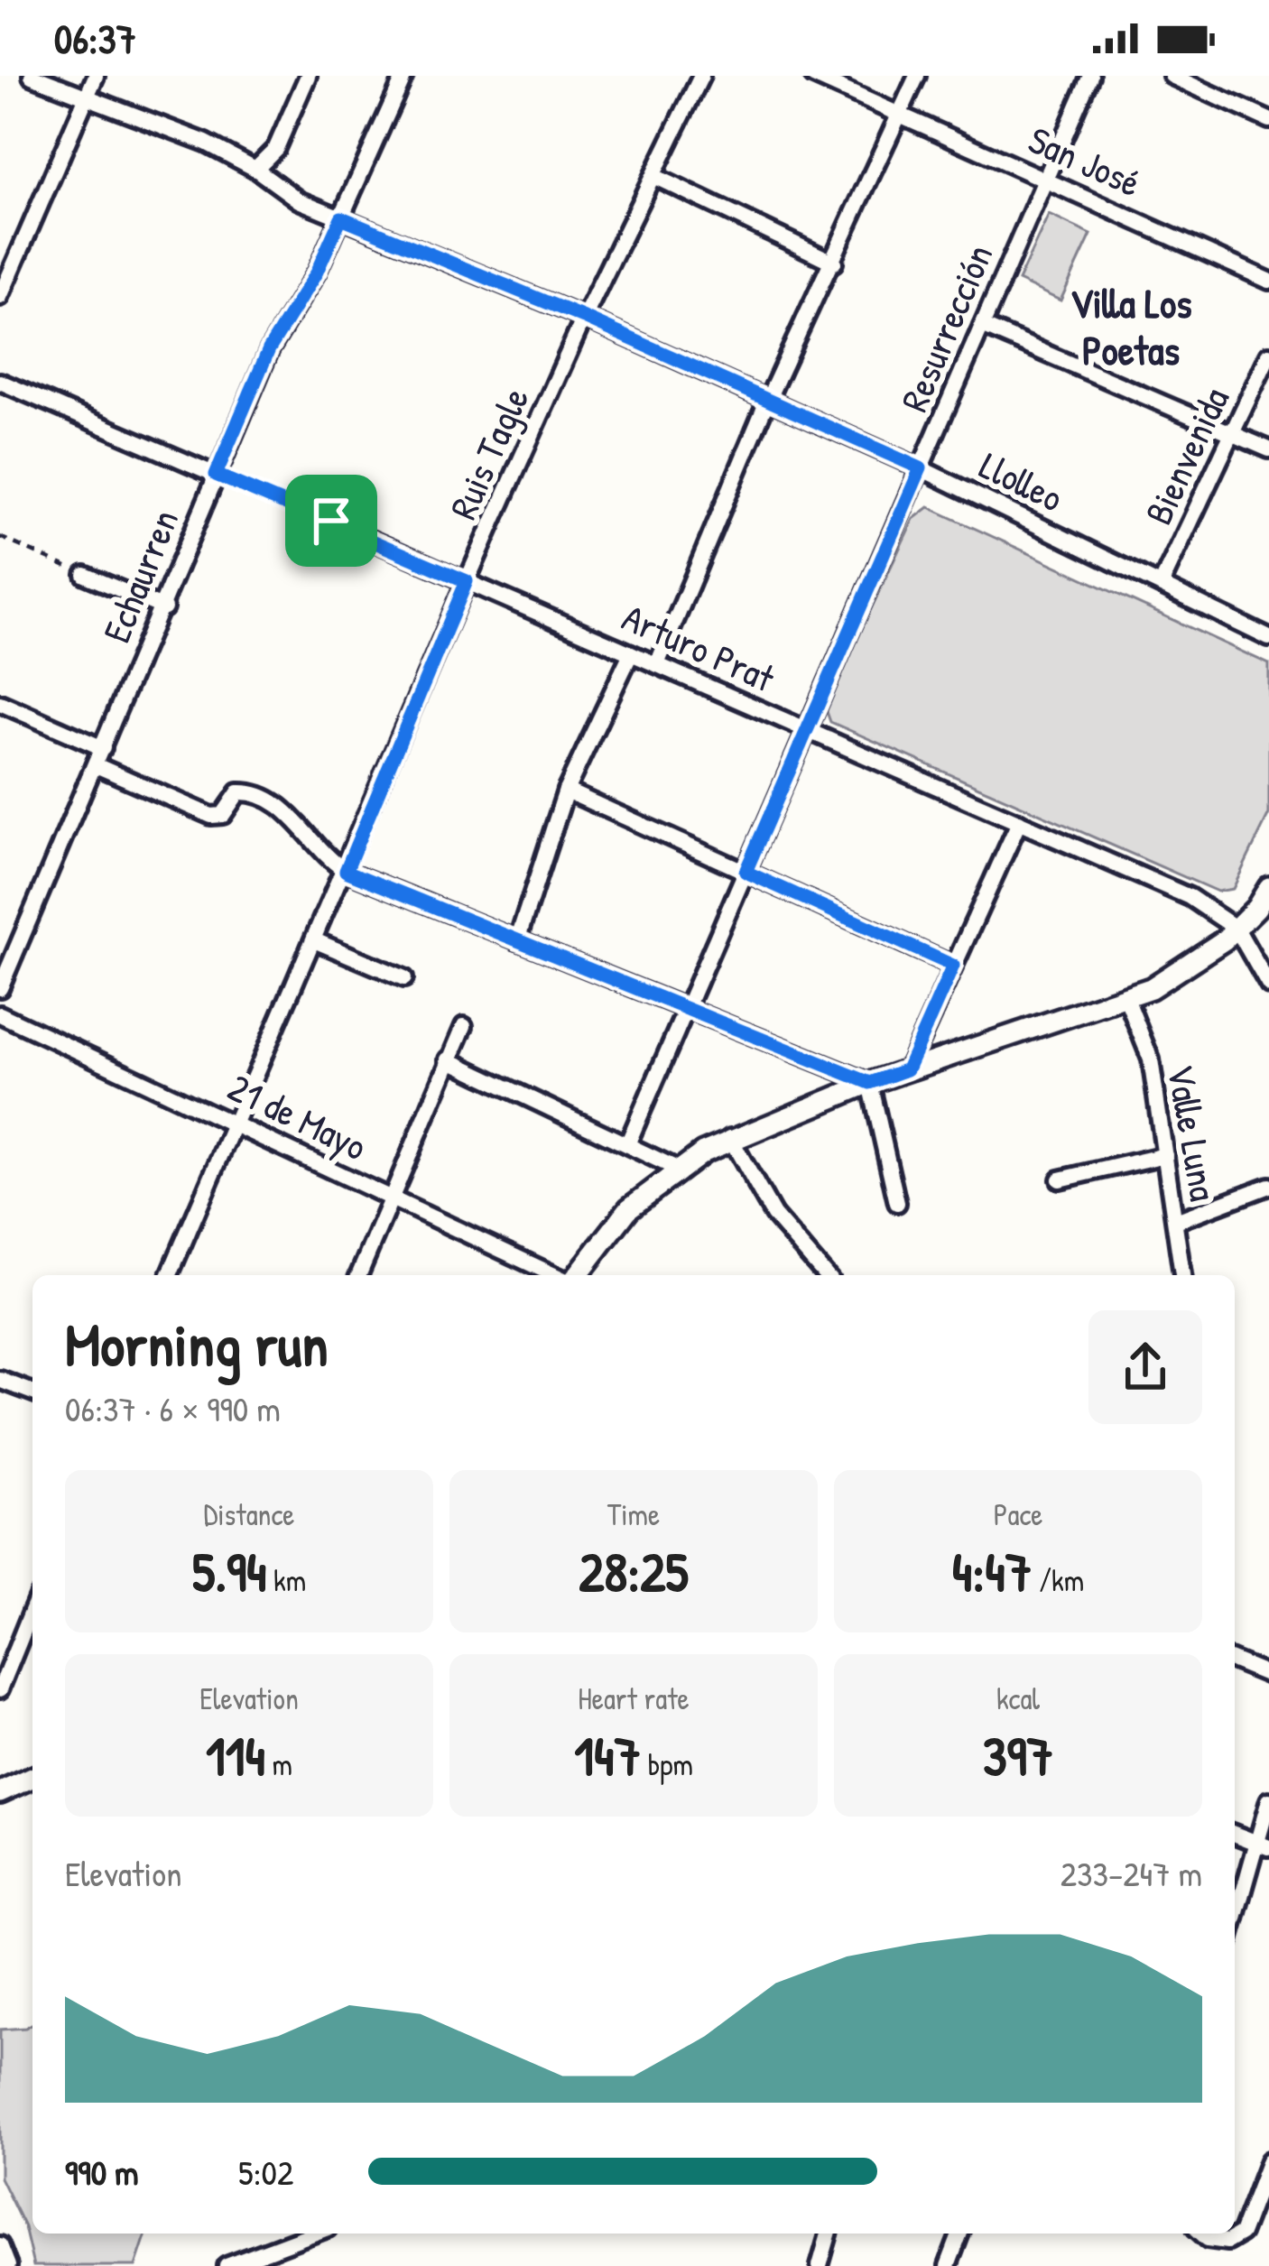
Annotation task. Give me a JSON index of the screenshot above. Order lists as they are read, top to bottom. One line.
{"streets":{"street":["San José","Resurrección","Ruis Tagle","Bienvenida","Llolleo","Echaurren","Arturo Prat","21 de Mayo","Valle Luna"]},"crossings":[["San José","Resurrección"],["Resurrección","Llolleo"],["Resurrección","Arturo Prat"],["Ruis Tagle","Llolleo"],["Ruis Tagle","Arturo Prat"],["Ruis Tagle","21 de Mayo"],["Bienvenida","Llolleo"],["Llolleo","Echaurren"]],"districts":["Villa Los Poetas"],"page":{"status":"06:37","heading":["Morning run","06:37 · 6 × 990 m"],"stats":[["Distance","5.94 km"],["Time","28:25"],["Pace","4:47 /km"],["Elevation","114 m"],["Heart rate","147 bpm"],["kcal","397"]],"chart":["Elevation","233–247 m"],"list":[{"name":"990 m","note":"5:02"}]}}
